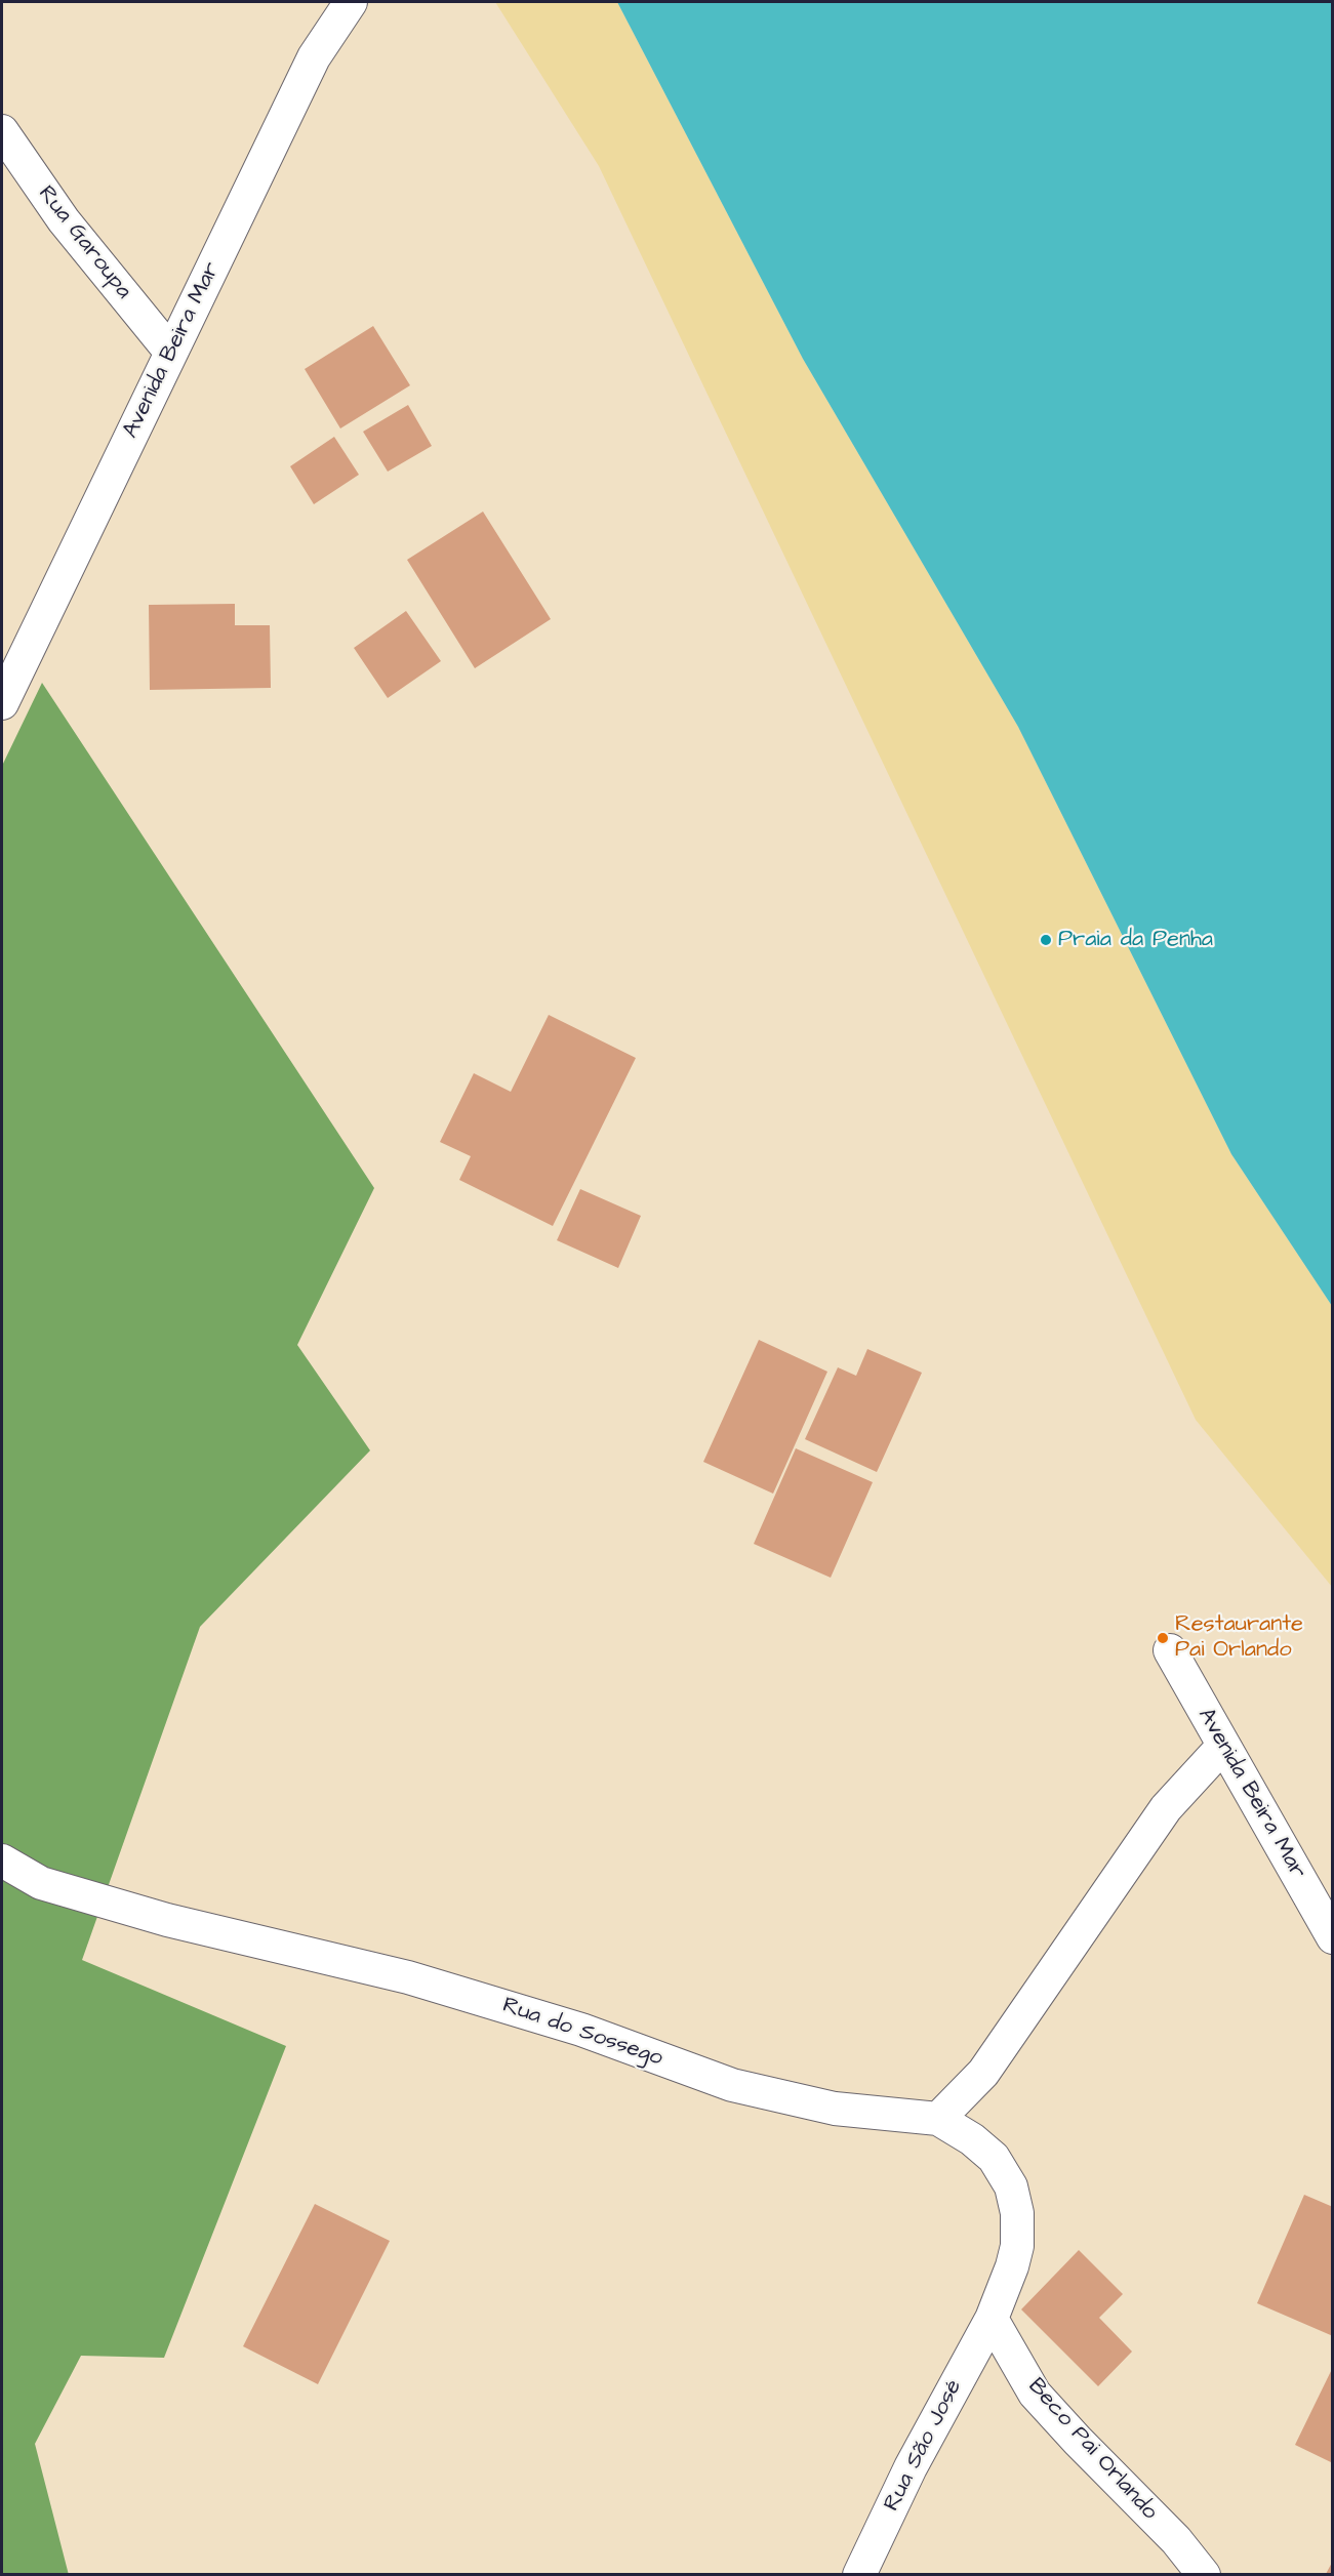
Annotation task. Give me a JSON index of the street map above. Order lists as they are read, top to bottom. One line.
{"streets":{"street":["Rua Garoupa","Avenida Beira Mar","Rua do Sossego","Rua São José","Beco Pai Orlando"]},"crossings":[["Rua Garoupa","Avenida Beira Mar"],["Rua do Sossego","Rua São José"],["Rua do Sossego","Beco Pai Orlando"],["Rua São José","Beco Pai Orlando"]],"places":["Praia da Penha","Restaurante Pai Orlando"]}
